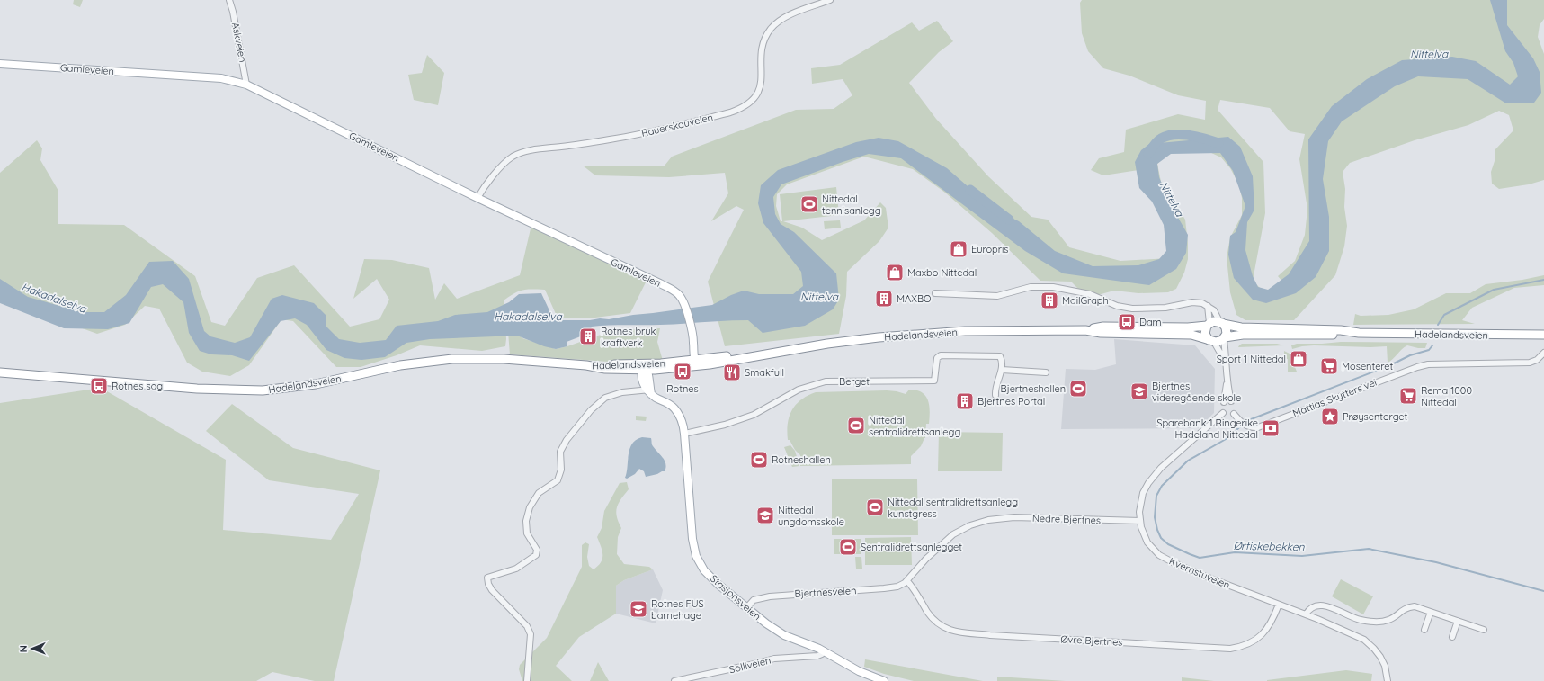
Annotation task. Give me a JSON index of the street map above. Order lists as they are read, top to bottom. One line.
{"streets":{"highway":["Hadelandsveien"],"main road":["Gamleveien","Stasjonsveien"],"street":["Askveien","Rauerskauveien","Berget","Mattias Skytters vei","Nedre Bjertnes","Kvernstuveien","Bjertnesveien","Øvre Bjertnes","Solliveien"]},"crossings":[["Askveien","Gamleveien"],["Gamleveien","Rauerskauveien"],["Gamleveien","Hadelandsveien"],["Berget","Stasjonsveien"],["Nedre Bjertnes","Kvernstuveien"],["Nedre Bjertnes","Bjertnesveien"],["Nedre Bjertnes","Øvre Bjertnes"],["Kvernstuveien","Øvre Bjertnes"],["Bjertnesveien","Stasjonsveien"],["Bjertnesveien","Øvre Bjertnes"],["Stasjonsveien","Solliveien"]],"water":["Nittelva","Hakadalselva","Ørfiskebekken"],"places":{"sports":["Nittedal tennisanlegg","Bjertneshallen","Nittedal sentralidrettsanlegg","Rotneshallen","Nittedal sentralidrettsanlegg kunstgress","Sentralidrettsanlegget"],"shop":["Europris","Maxbo Nittedal","Sport 1 Nittedal"],"building":["MAXBO","MailGraph","Rotnes bruk kraftverk","Bjertnes Portal"],"bus stop":["Dam","Rotnes","Rotnes sag"],"supermarket":["Mosenteret","Rema 1000 Nittedal"],"restaurant":["Smakfull"],"school or university":["Bjertnes videregående skole","Nittedal ungdomsskole","Rotnes FUS barnehage"],"place":["Prøysentorget"],"bank":["Sparebank 1 Ringerike Hadeland Nittedal"]},"north":"left"}
